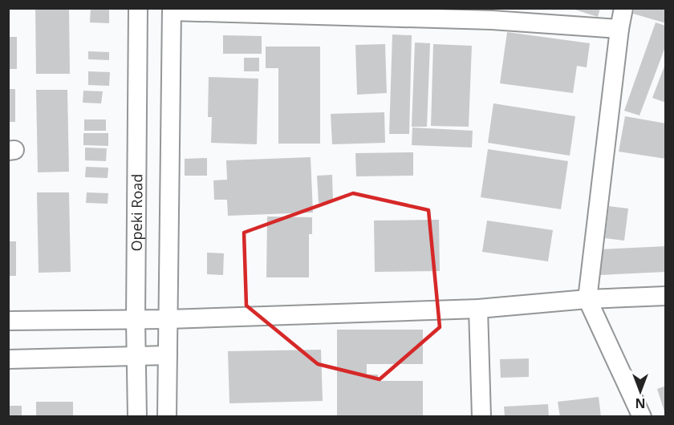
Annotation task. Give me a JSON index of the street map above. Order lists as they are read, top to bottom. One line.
{"streets":{"street":["Opeki Road"]},"north":"bottom"}
